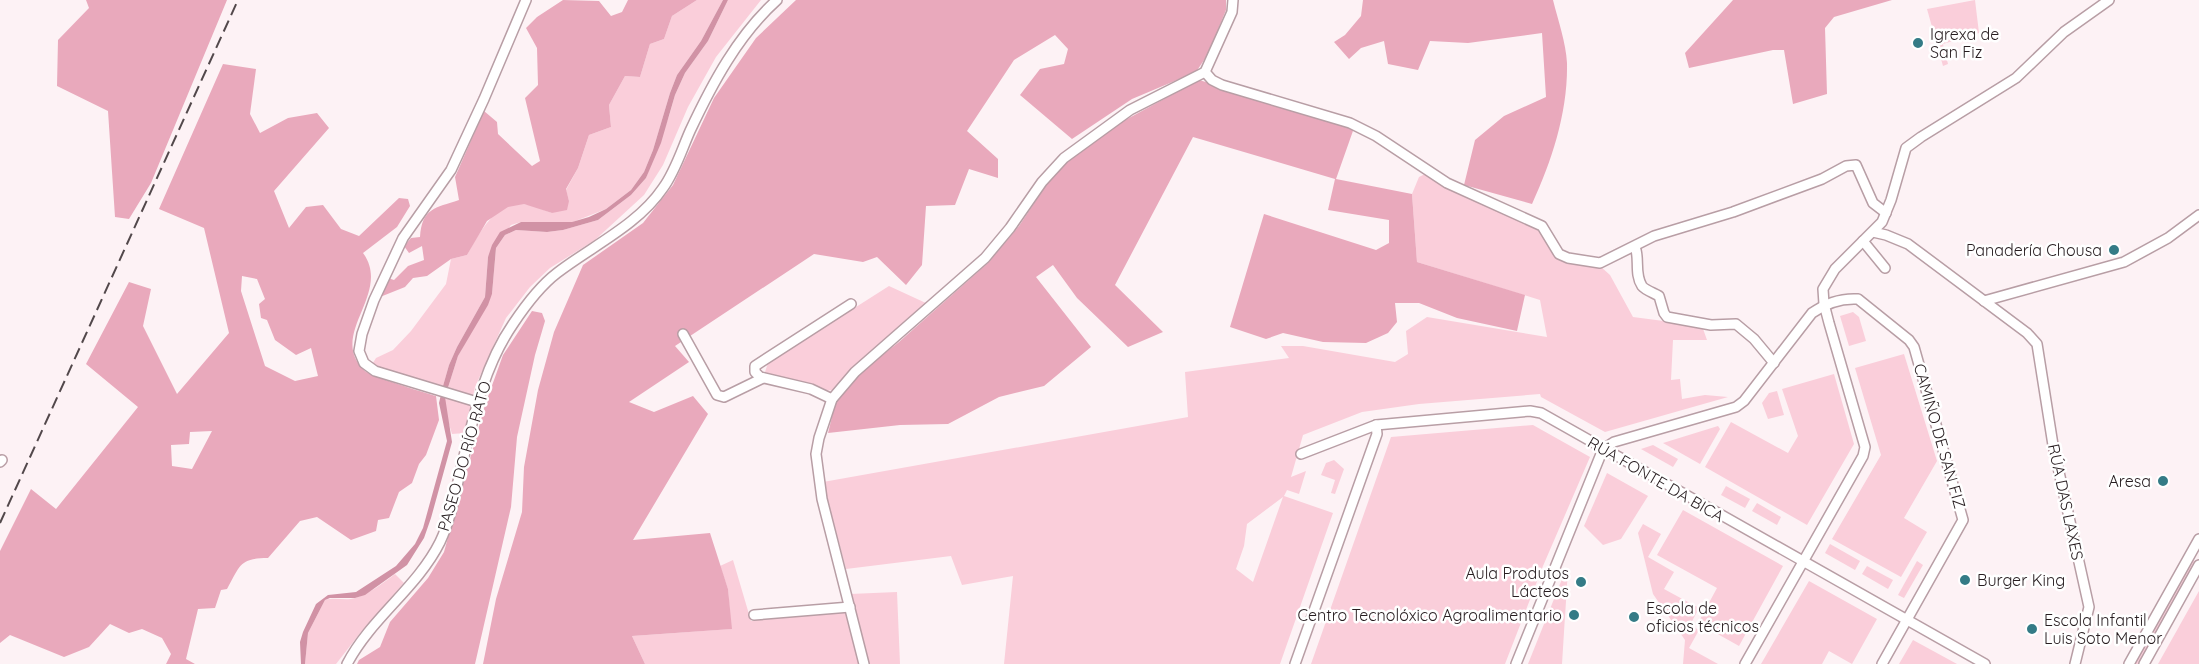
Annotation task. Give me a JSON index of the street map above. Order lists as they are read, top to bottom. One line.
{"streets":{"street":["CAMIÑO DE SAN FIZ","PASEO DO RÍO RATO","RÚA FONTE DA BICA","RÚA DAS LAXES"]},"crossings":[["CAMIÑO DE SAN FIZ","RÚA FONTE DA BICA"]],"places":["Igrexa de San Fiz","Panadería Chousa","Aresa","Burger King","Aula Produtos Lácteos","Centro Tecnolóxico Agroalimentario","Escola de oficios técnicos","Escola Infantil Luis Soto Menor"]}
